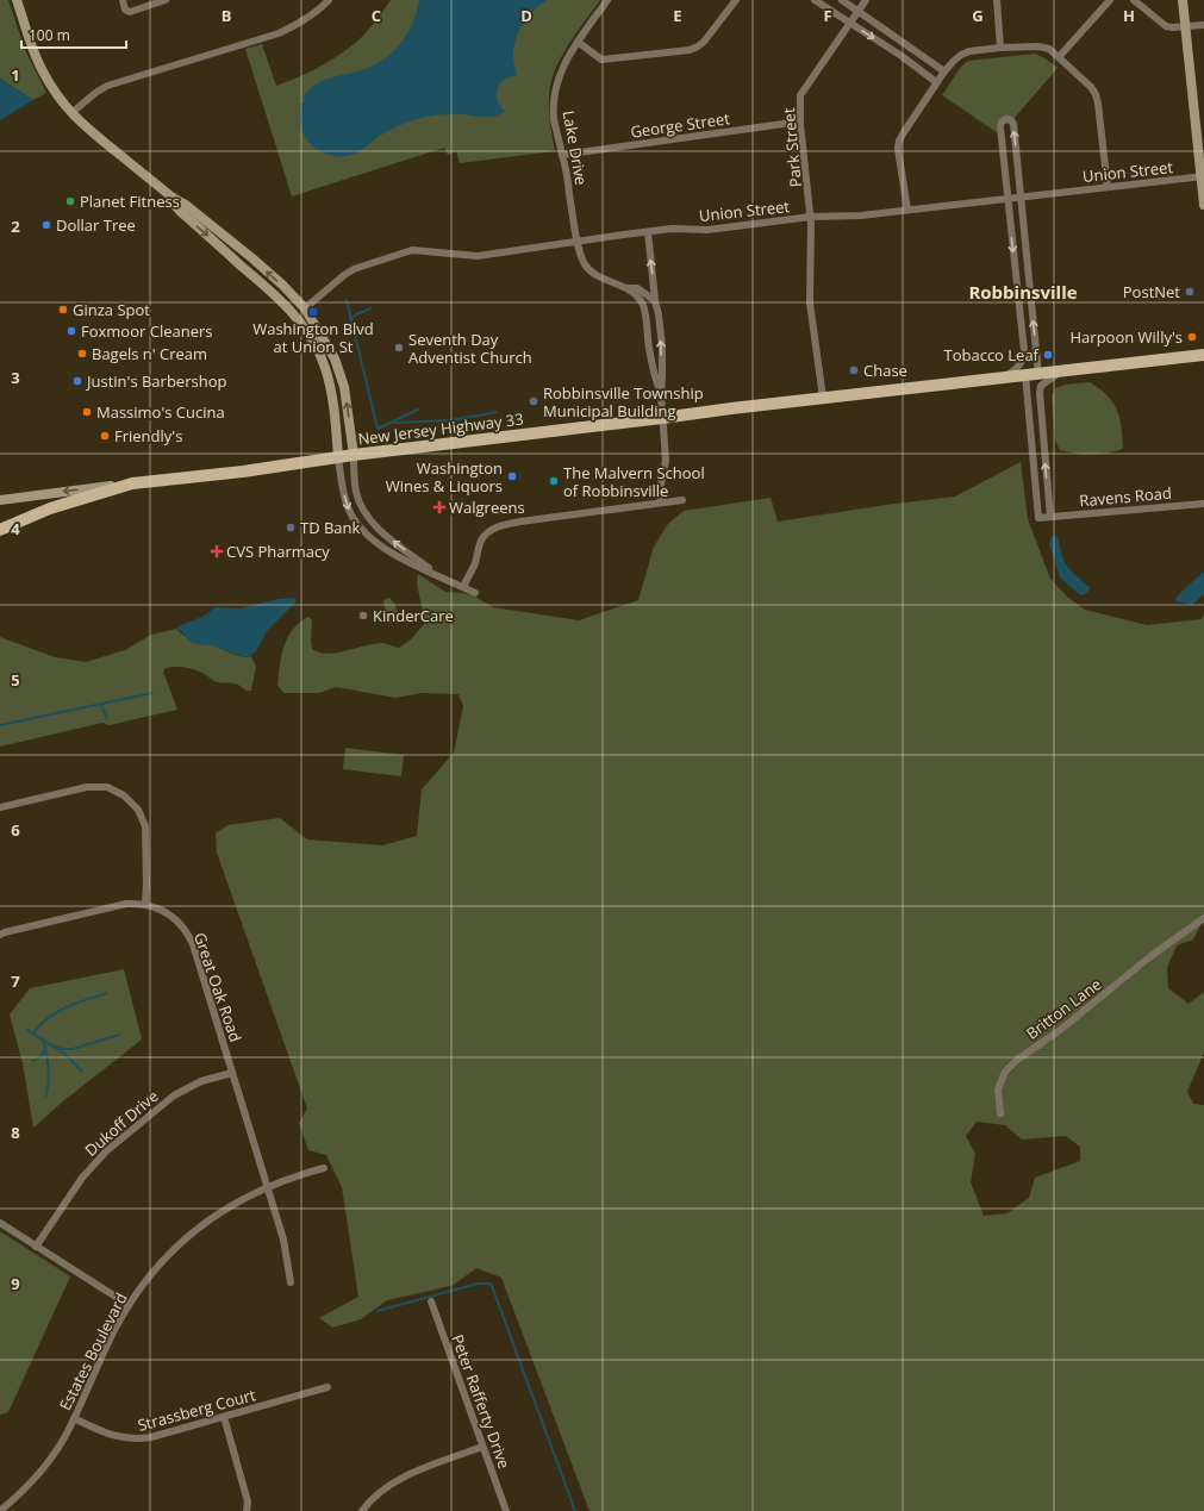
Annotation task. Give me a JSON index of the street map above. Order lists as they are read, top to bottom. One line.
{"streets":{"main road":["New Jersey Highway 33"],"street":["George Street","Lake Drive","Park Street","Union Street","Ravens Road","Great Oak Road","Britton Lane","Dukoff Drive","Estates Boulevard","Peter Rafferty Drive","Strassberg Court"]},"crossings":[["George Street","Lake Drive"],["George Street","Park Street"],["Lake Drive","Union Street"],["Park Street","Union Street"],["Park Street","New Jersey Highway 33"],["Great Oak Road","Dukoff Drive"],["Great Oak Road","Estates Boulevard"],["Estates Boulevard","Strassberg Court"]],"districts":["Robbinsville"],"places":{"other":["Planet Fitness","Dollar Tree","PostNet","Ginza Spot","Foxmoor Cleaners","Harpoon Willy's","Seventh Day Adventist Church","Bagels n' Cream","Tobacco Leaf","Chase","Justin's Barbershop","Robbinsville Township Municipal Building","Massimo's Cucina","Friendly's","Washington Wines & Liquors","The Malvern School of Robbinsville","TD Bank","KinderCare"],"transit":["Washington Blvd at Union St"],"health":["Walgreens","CVS Pharmacy"]},"scale_bar":"100 m","grid":{"columns":["B","C","D","E","F","G","H"],"rows":["1","2","3","4","5","6","7","8","9"]}}
